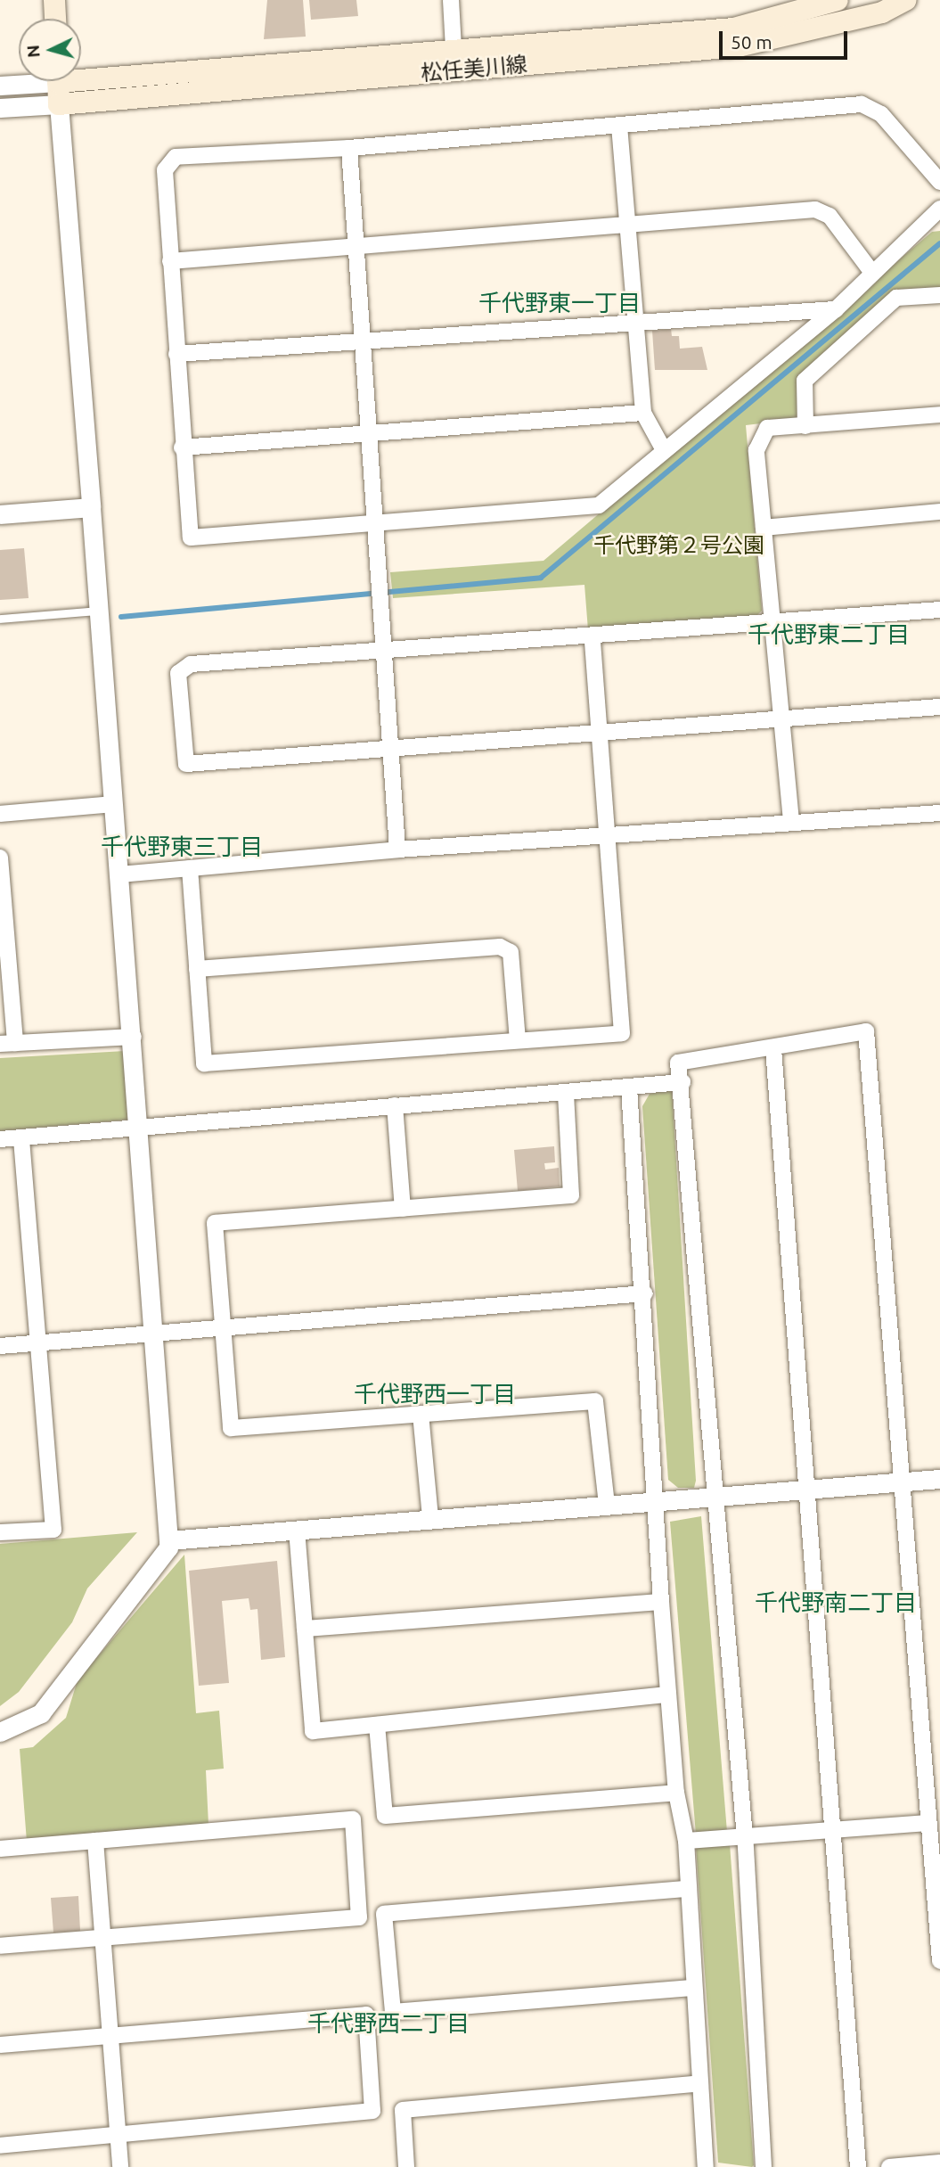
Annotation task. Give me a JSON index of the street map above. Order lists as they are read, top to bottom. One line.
{"streets":{"main road":["松任美川線"]},"districts":["千代野東一丁目","千代野東二丁目","千代野東三丁目","千代野西一丁目","千代野南二丁目","千代野西二丁目"],"parks":["千代野第２号公園"],"scale_bar":"50 m","north":"left"}
